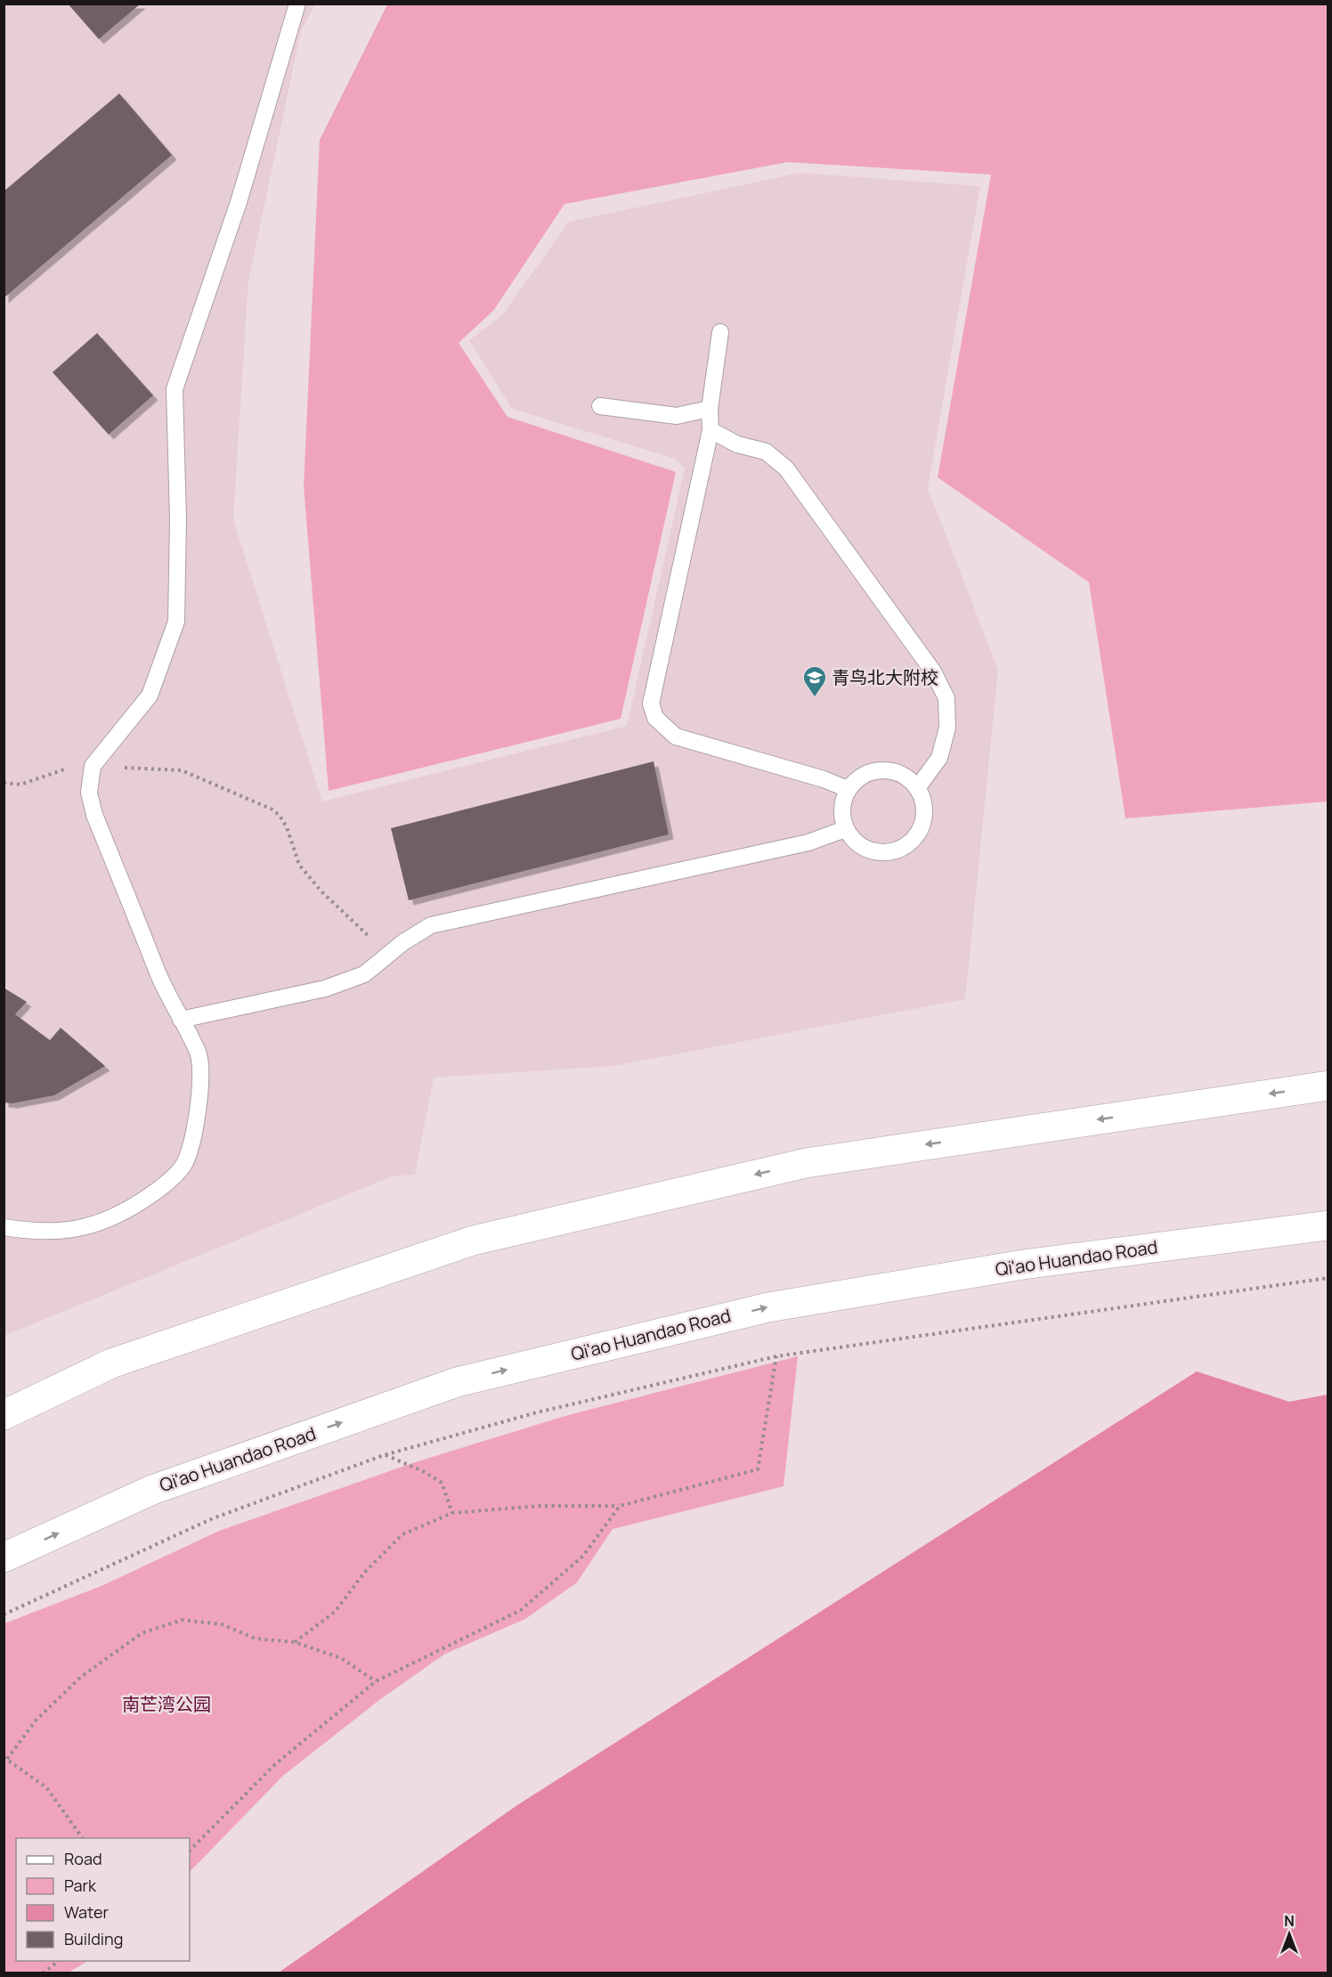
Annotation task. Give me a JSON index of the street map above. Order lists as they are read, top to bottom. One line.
{"streets":{"main road":["Qi'ao Huandao Road"]},"parks":["南芒湾公园"],"places":{"school or university":["青鸟北大附校"]},"legend":["Road","Park","Water","Building"],"north":"top"}
